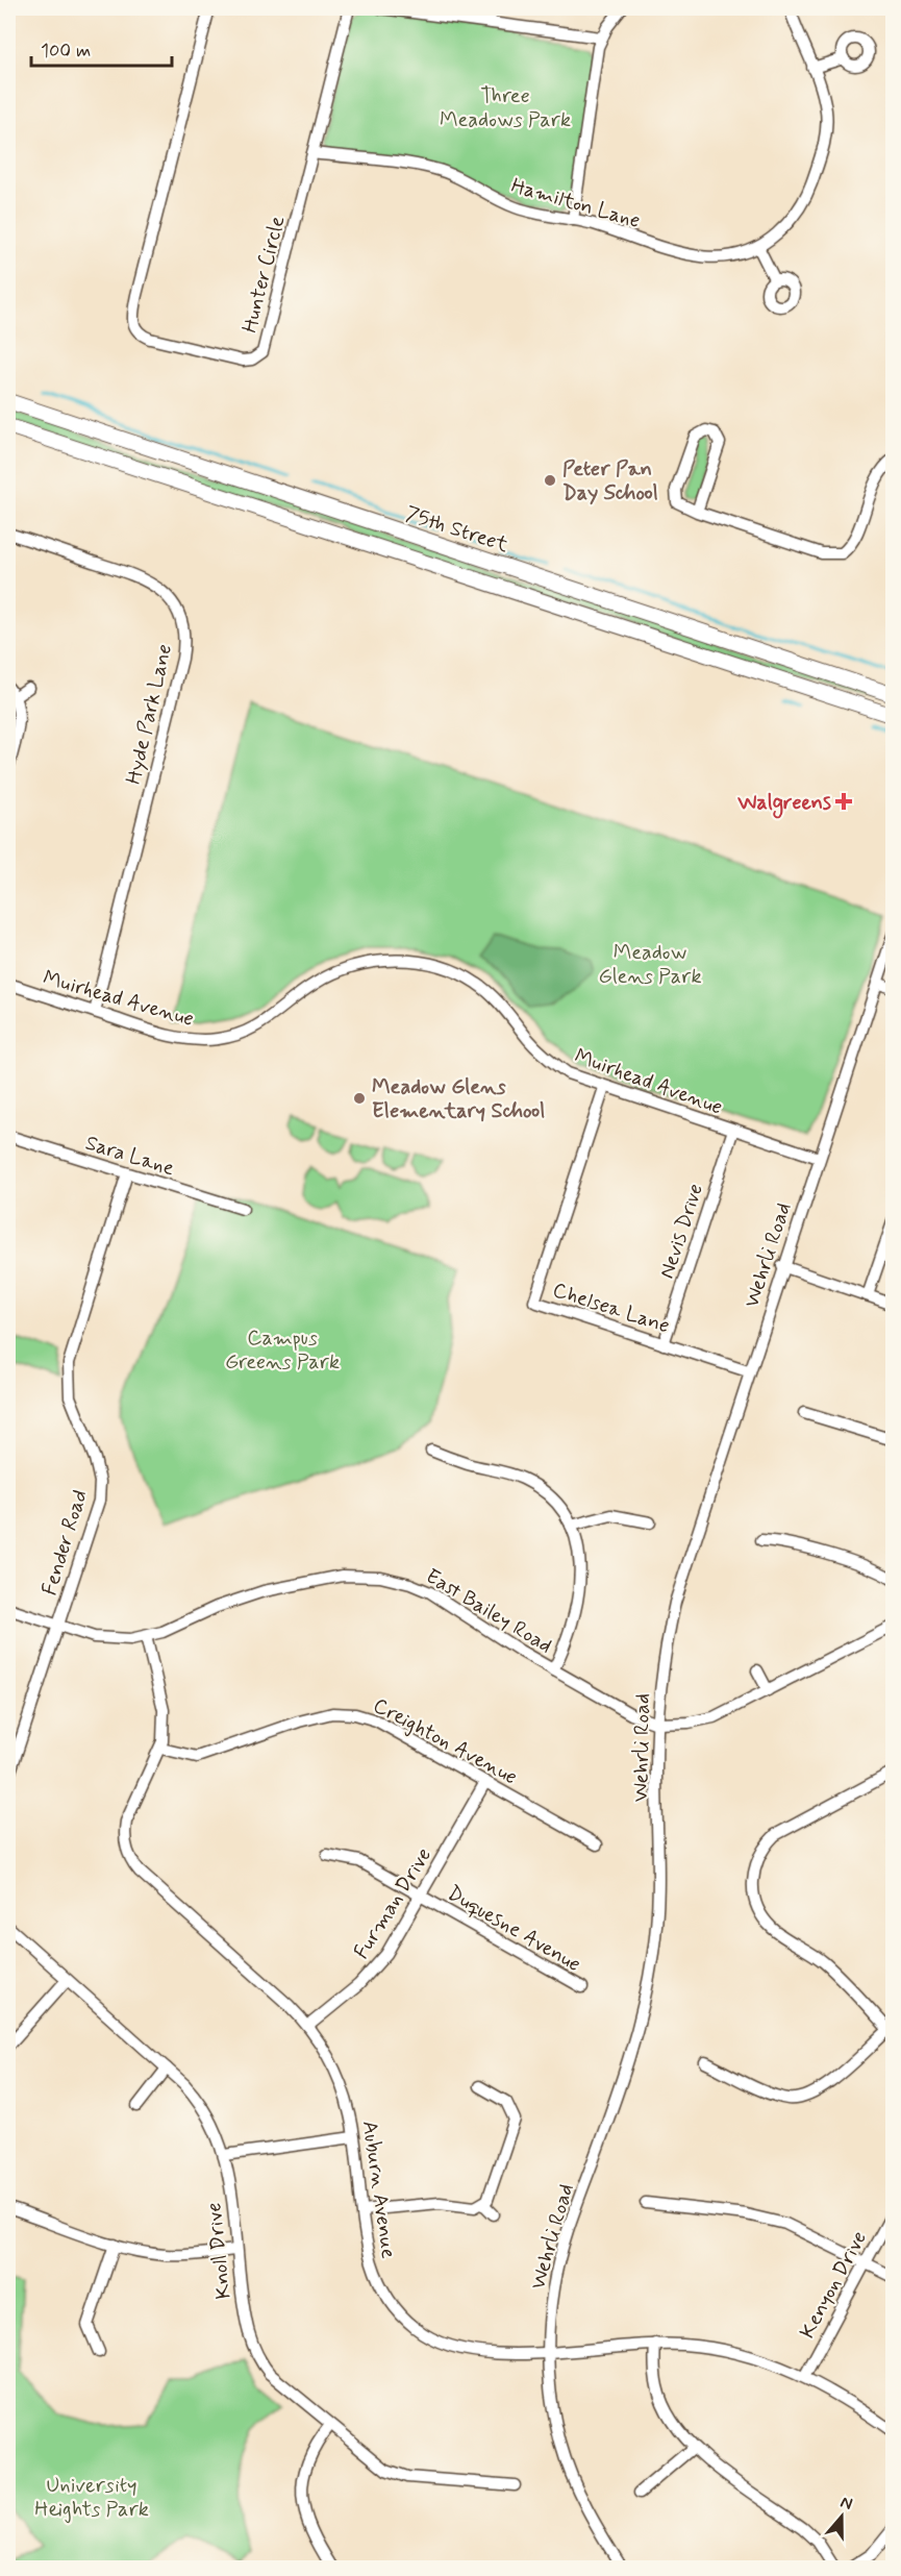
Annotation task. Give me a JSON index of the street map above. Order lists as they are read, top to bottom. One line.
{"streets":{"main road":["75th Street"],"street":["Hamilton Lane","Hunter Circle","Hyde Park Lane","Muirhead Avenue","Sara Lane","Nevis Drive","Wehrli Road","Chelsea Lane","Fender Road","East Bailey Road","Creighton Avenue","Furman Drive","Duquesne Avenue","Auburn Avenue","Knoll Drive","Kenyon Drive"]},"crossings":[["Hamilton Lane","Hunter Circle"],["Hyde Park Lane","Muirhead Avenue"],["Muirhead Avenue","Nevis Drive"],["Muirhead Avenue","Wehrli Road"],["Muirhead Avenue","Chelsea Lane"],["Sara Lane","Fender Road"],["Nevis Drive","Chelsea Lane"],["Wehrli Road","Chelsea Lane"],["Wehrli Road","East Bailey Road"],["Wehrli Road","Auburn Avenue"],["Fender Road","East Bailey Road"],["East Bailey Road","Auburn Avenue"],["Creighton Avenue","Furman Drive"],["Creighton Avenue","Auburn Avenue"],["Furman Drive","Duquesne Avenue"],["Furman Drive","Auburn Avenue"],["Auburn Avenue","Kenyon Drive"]],"parks":["Three Meadows Park","Meadow Glens Park","Campus Greens Park","University Heights Park"],"places":{"other":["Peter Pan Day School","Meadow Glens Elementary School"],"health":["Walgreens"]},"scale_bar":"100 m","north":"top"}
